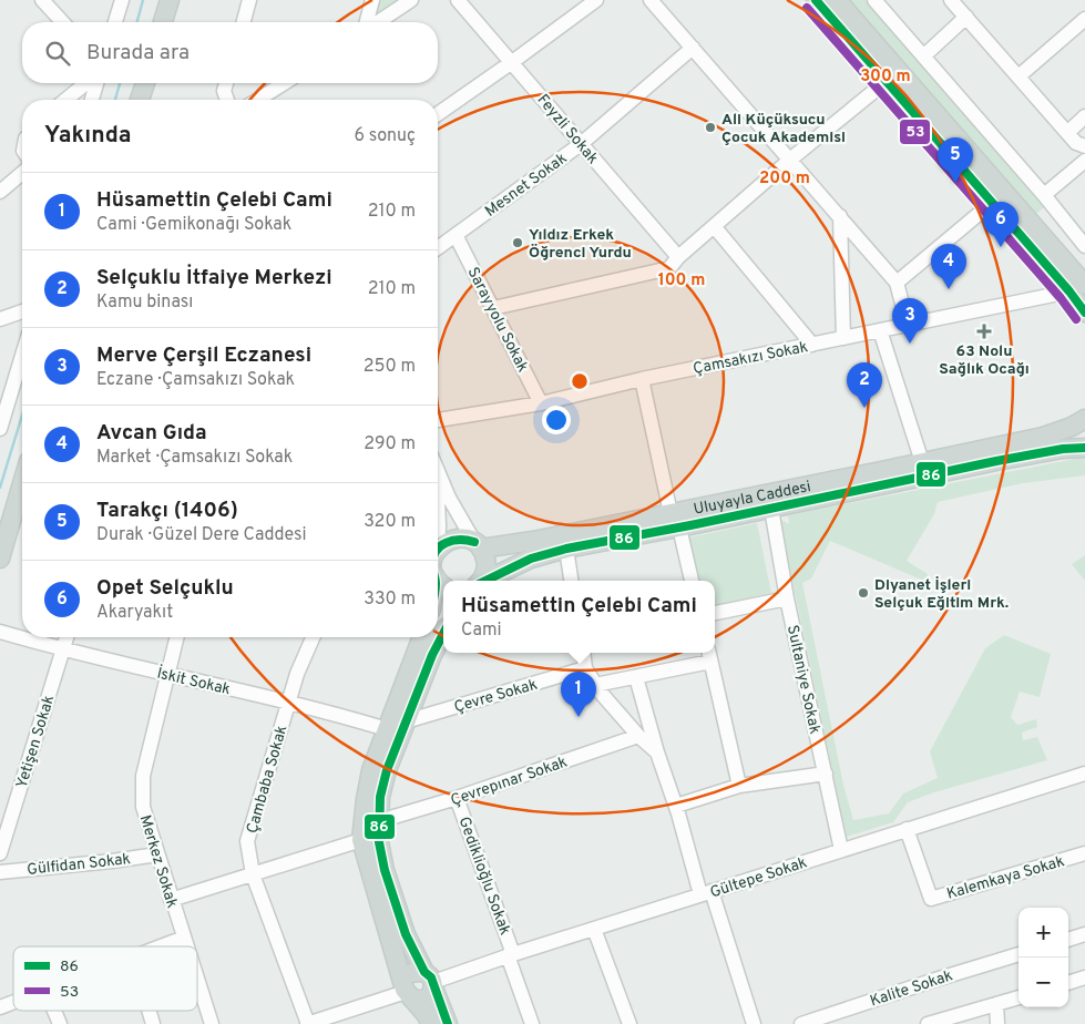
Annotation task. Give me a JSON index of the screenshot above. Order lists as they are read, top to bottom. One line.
{"streets":{"main road":["Uluyayla Caddesi"],"street":["Feyzli Sokak","Mesnet Sokak","Sarayyolu Sokak","Çamsakızı Sokak","Sultaniye Sokak","İskit Sokak","Çevre Sokak","Yetişen Sokak","Çambaba Sokak","Çevrepınar Sokak","Merkez Sokak","Gülfidan Sokak","Gediklioğlu Sokak","Gültepe Sokak","Kalemkaya Sokak","Kalite Sokak"]},"crossings":[["Feyzli Sokak","Mesnet Sokak"],["Mesnet Sokak","Sarayyolu Sokak"],["Sarayyolu Sokak","Çamsakızı Sokak"],["Uluyayla Caddesi","Sultaniye Sokak"],["Sultaniye Sokak","Gültepe Sokak"],["İskit Sokak","Yetişen Sokak"],["İskit Sokak","Çambaba Sokak"],["İskit Sokak","Merkez Sokak"],["Çevrepınar Sokak","Gediklioğlu Sokak"],["Merkez Sokak","Gülfidan Sokak"],["Gediklioğlu Sokak","Gültepe Sokak"],["Gültepe Sokak","Kalemkaya Sokak"]],"places":{"other":["Ali Küçüksucu Çocuk Akademisi","Yıldız Erkek Öğrenci Yurdu","Diyanet İşleri Selçuk Eğitim Mrk."],"health":["63 Nolu Sağlık Ocağı"]},"lines":["transit line 86","transit line 53"],"legend":["86","53"],"page":{"search":"Burada ara","heading":["Yakında","6 sonuç"],"pins":["5","6","4","3","2","1"],"list":[{"mark":"1","name":"Hüsamettin Çelebi Cami","note":"Cami · Gemikonağı Sokak","value":"210 m"},{"mark":"2","name":"Selçuklu İtfaiye Merkezi","note":"Kamu binası","value":"210 m"},{"mark":"3","name":"Merve Çerşil Eczanesi","note":"Eczane · Çamsakızı Sokak","value":"250 m"},{"mark":"4","name":"Avcan Gıda","note":"Market · Çamsakızı Sokak","value":"290 m"},{"mark":"5","name":"Tarakçı (1406)","note":"Durak · Güzel Dere Caddesi","value":"320 m"},{"mark":"6","name":"Opet Selçuklu","note":"Akaryakıt","value":"330 m"}],"popup":["Hüsamettin Çelebi Cami","Cami"],"map_buttons":["+","−"]},"rings":["300 m","200 m","100 m"]}
